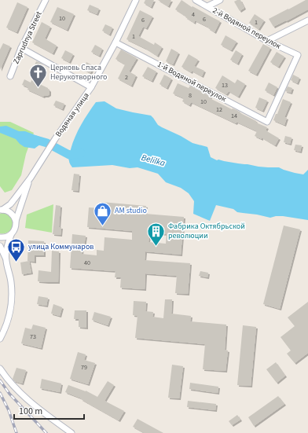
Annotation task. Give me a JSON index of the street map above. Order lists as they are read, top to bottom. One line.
{"streets":{"street":["2-й Водяной переулок","Zaprudnya Street","1-й Водяной переулок","Водяная улица"]},"crossings":[["2-й Водяной переулок","1-й Водяной переулок"],["1-й Водяной переулок","Водяная улица"]],"water":["Belilka"],"places":{"church":["Церковь Спаса Нерукотворного"],"shop":["AM studio"],"building":["Фабрика Октябрьской революции"],"bus stop":["улица Коммунаров"]},"house_numbers":["4","10","6","6","1","1","2","13","8","10","12","14","40","73","79"],"scale_bar":"100 m"}
